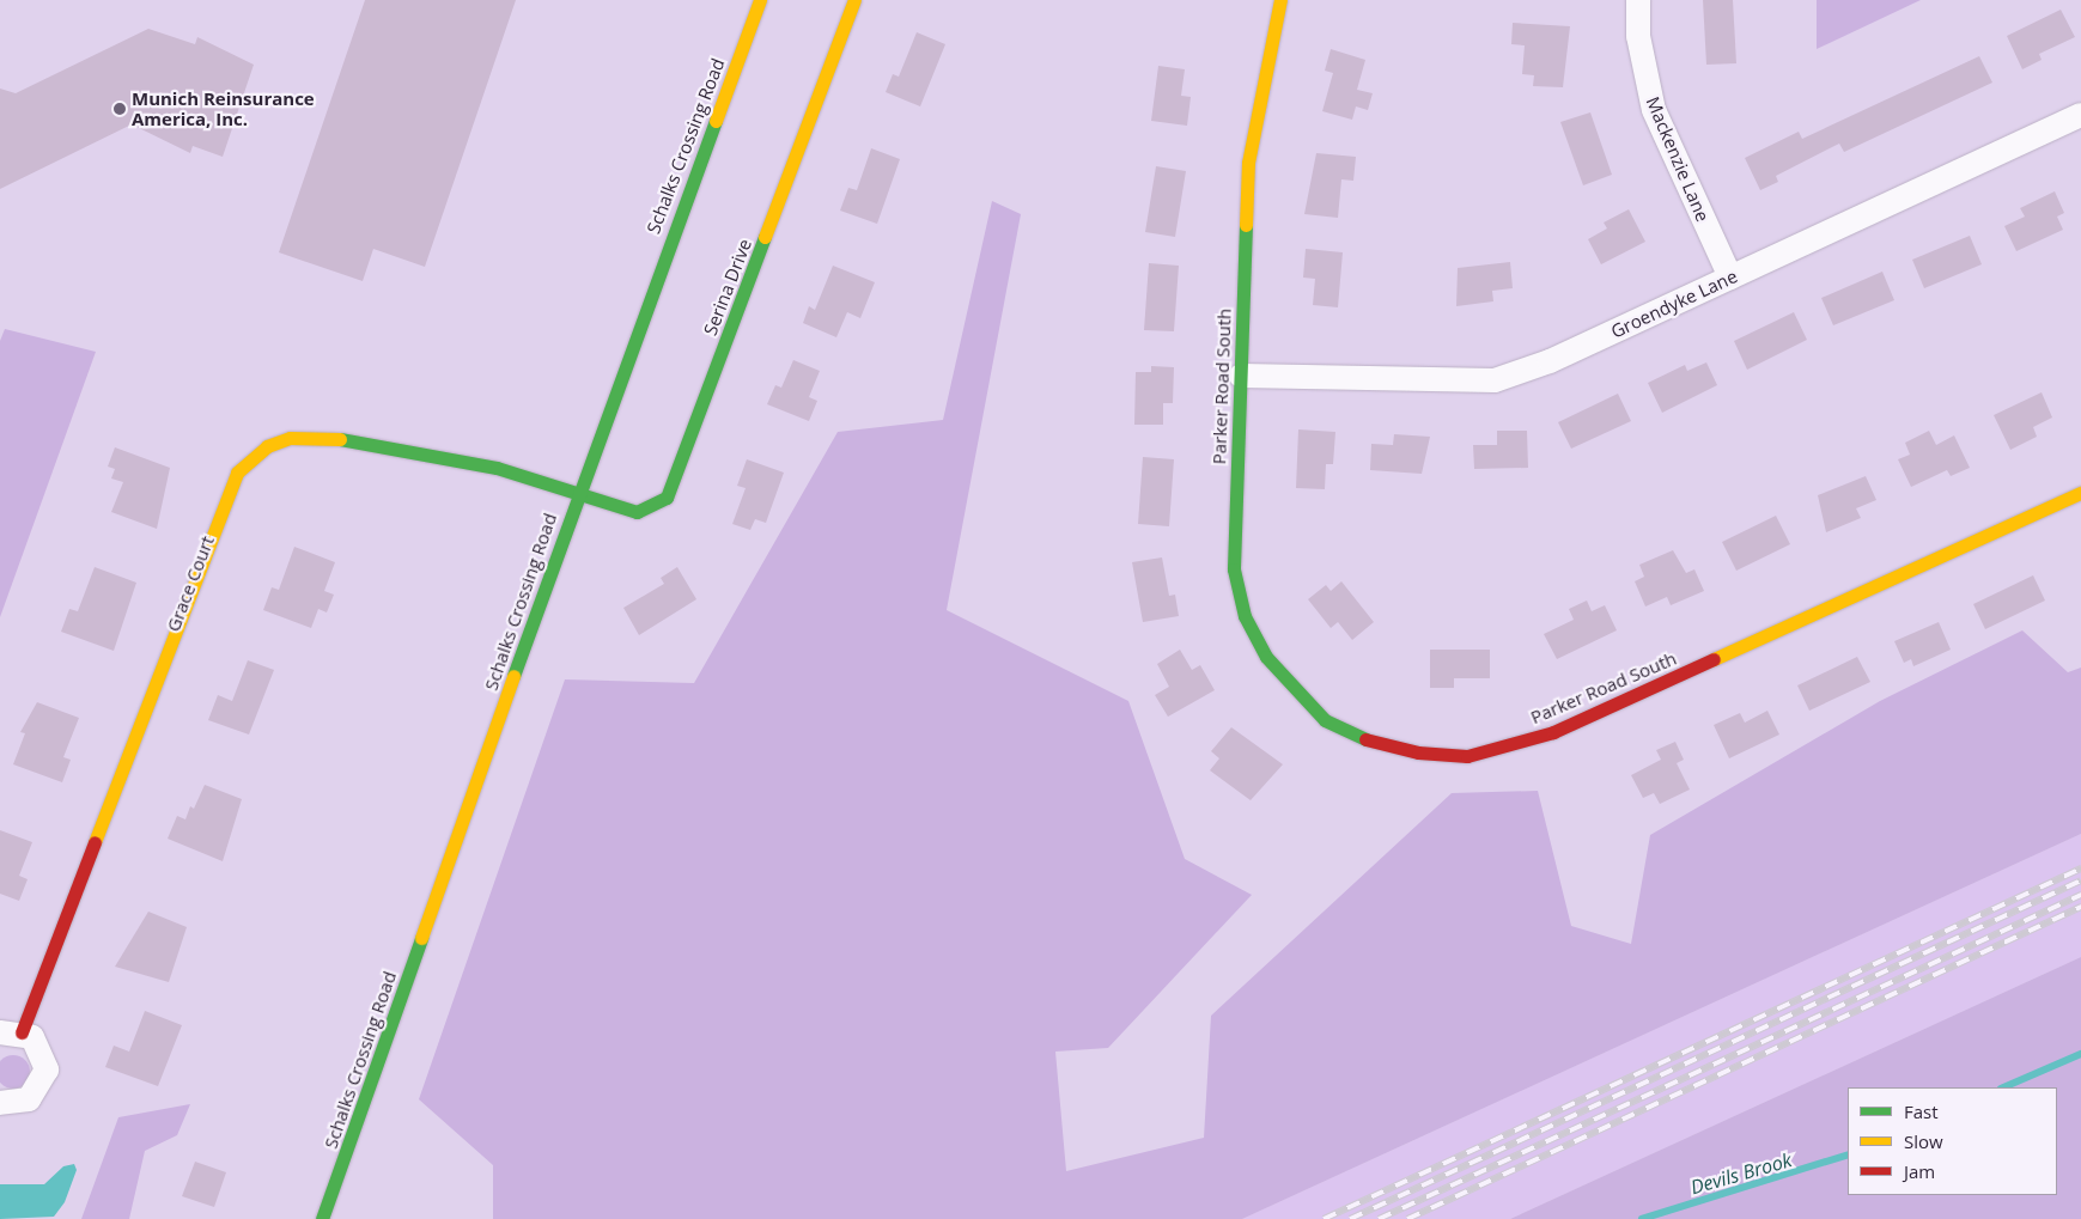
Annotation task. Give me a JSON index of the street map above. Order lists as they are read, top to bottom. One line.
{"streets":{"street":["Schalks Crossing Road","Mackenzie Lane","Serina Drive","Groendyke Lane","Parker Road South","Grace Court"]},"crossings":[["Schalks Crossing Road","Serina Drive"],["Schalks Crossing Road","Grace Court"],["Mackenzie Lane","Groendyke Lane"],["Serina Drive","Grace Court"],["Groendyke Lane","Parker Road South"]],"water":["Devils Brook"],"places":["Munich Reinsurance America, Inc."],"legend":["Fast","Slow","Jam"]}
